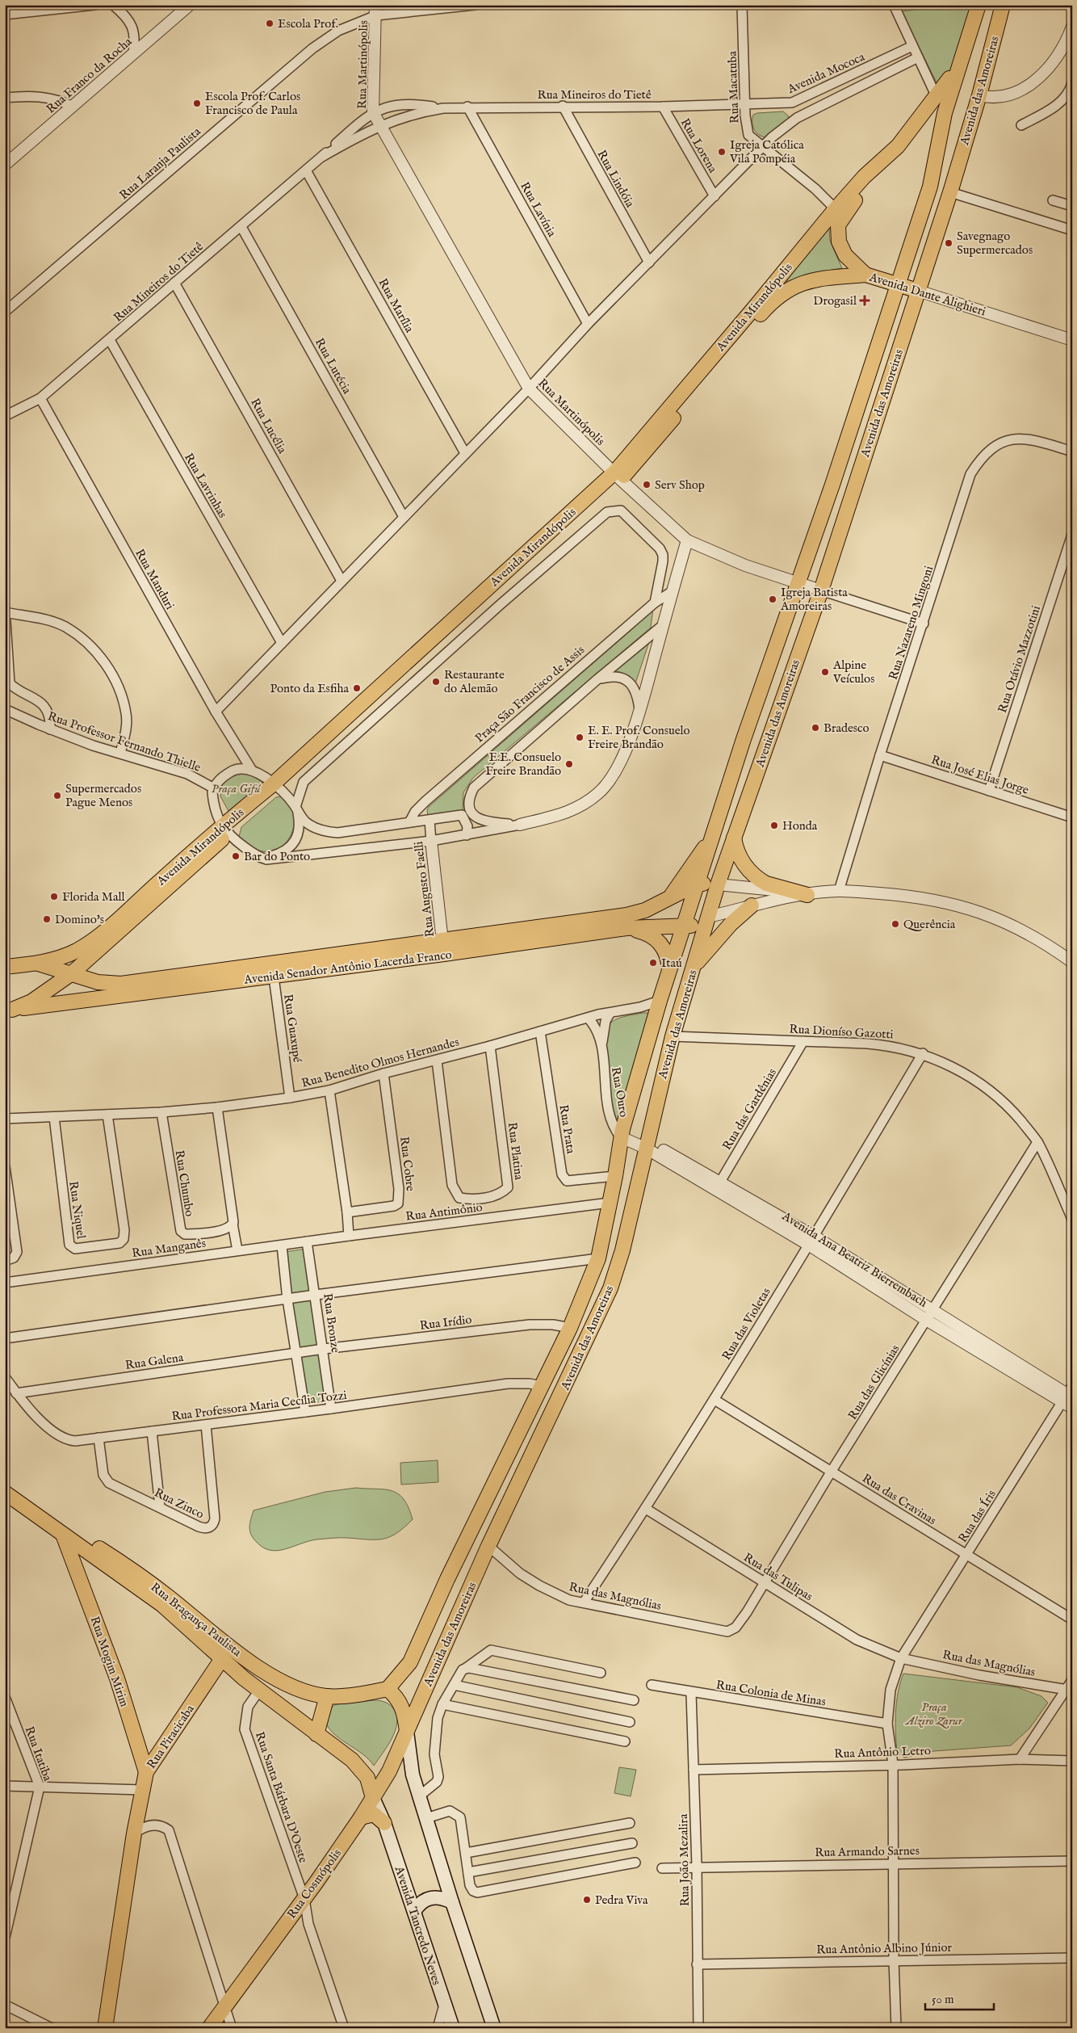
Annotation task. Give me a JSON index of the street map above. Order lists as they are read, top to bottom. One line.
{"streets":{"main road":["Avenida das Amoreiras","Avenida Dante Alighieri","Avenida Mirandópolis","Avenida Senador Antônio Lacerda Franco","Rua Bragança Paulista","Rua Mogim Mirim","Rua Piracicaba","Rua Cosmópolis","Avenida Tancredo Neves"],"street":["Rua Martinópolis","Avenida Mococa","Rua Franco da Rocha","Rua Macatuba","Rua Mineiros do Tietê","Rua Lorena","Rua Laranja Paulista","Rua Lindóia","Rua Lavínia","Rua Marília","Rua Lutécia","Rua Lucélia","Rua Lavrinhas","Rua Manduri","Rua Nazareno Mingoni","Rua Otávio Mazzotini","Praça São Francisco de Assis","Rua Professor Fernando Thielle","Rua José Elias Jorge","Rua Augusto Faelli","Rua Guaxupé","Rua Dioníso Gazotti","Rua Benedito Olmos Hernandes","Rua Ouro","Rua das Gardênias","Rua Prata","Rua Platina","Rua Cobre","Rua Chumbo","Rua Niquel","Rua Antimônio","Rua Manganês","Avenida Ana Beatriz Bierrembach","Rua Irídio","Rua Bronze","Rua das Violetas","Rua Galena","Rua das Glicínias","Rua Professora Maria Cecília Tozzi","Rua das Cravinas","Rua Zinco","Rua das Íris","Rua das Tulipas","Rua das Magnólias","Rua Colonia de Minas","Rua Antônio Letro","Rua Itatiba","Rua Santa Bárbara D'Oeste","Rua Armando Sarnes","Rua João Mezalira","Rua Antônio Albino Júnior"]},"crossings":[["Rua Martinópolis","Avenida das Amoreiras"],["Rua Martinópolis","Rua Mineiros do Tietê"],["Rua Martinópolis","Rua Laranja Paulista"],["Rua Martinópolis","Avenida Mirandópolis"],["Rua Martinópolis","Rua Nazareno Mingoni"],["Avenida Mococa","Rua Macatuba"],["Avenida Mococa","Rua Mineiros do Tietê"],["Rua Macatuba","Rua Mineiros do Tietê"],["Rua Macatuba","Avenida Dante Alighieri"],["Rua Macatuba","Avenida Mirandópolis"],["Avenida das Amoreiras","Avenida Dante Alighieri"],["Avenida das Amoreiras","Avenida Mirandópolis"],["Avenida das Amoreiras","Avenida Senador Antônio Lacerda Franco"],["Avenida das Amoreiras","Rua Dioníso Gazotti"],["Avenida das Amoreiras","Rua Benedito Olmos Hernandes"],["Avenida das Amoreiras","Rua Ouro"],["Avenida das Amoreiras","Rua Prata"],["Avenida das Amoreiras","Rua Antimônio"],["Avenida das Amoreiras","Avenida Ana Beatriz Bierrembach"],["Avenida das Amoreiras","Rua Irídio"],["Avenida das Amoreiras","Rua Professora Maria Cecília Tozzi"],["Avenida das Amoreiras","Rua das Magnólias"],["Avenida das Amoreiras","Rua Bragança Paulista"],["Avenida das Amoreiras","Rua Cosmópolis"],["Rua Mineiros do Tietê","Rua Lorena"],["Rua Mineiros do Tietê","Rua Lindóia"],["Rua Mineiros do Tietê","Rua Lavínia"],["Rua Mineiros do Tietê","Rua Marília"],["Rua Mineiros do Tietê","Rua Lutécia"],["Rua Mineiros do Tietê","Rua Lucélia"],["Rua Mineiros do Tietê","Rua Lavrinhas"],["Rua Mineiros do Tietê","Rua Manduri"],["Avenida Dante Alighieri","Avenida Mirandópolis"],["Avenida Mirandópolis","Praça São Francisco de Assis"],["Avenida Mirandópolis","Avenida Senador Antônio Lacerda Franco"],["Rua Nazareno Mingoni","Rua José Elias Jorge"],["Rua Otávio Mazzotini","Rua José Elias Jorge"],["Rua Augusto Faelli","Avenida Senador Antônio Lacerda Franco"],["Avenida Senador Antônio Lacerda Franco","Rua Guaxupé"],["Rua Guaxupé","Rua Benedito Olmos Hernandes"],["Rua Dioníso Gazotti","Rua das Gardênias"],["Rua Dioníso Gazotti","Rua das Violetas"],["Rua Dioníso Gazotti","Rua das Glicínias"],["Rua Benedito Olmos Hernandes","Rua Ouro"],["Rua Benedito Olmos Hernandes","Rua Prata"],["Rua Benedito Olmos Hernandes","Rua Platina"],["Rua Benedito Olmos Hernandes","Rua Cobre"],["Rua Benedito Olmos Hernandes","Rua Chumbo"],["Rua Benedito Olmos Hernandes","Rua Niquel"],["Rua Ouro","Avenida Ana Beatriz Bierrembach"],["Rua das Gardênias","Avenida Ana Beatriz Bierrembach"],["Rua Antimônio","Rua Manganês"],["Rua Antimônio","Rua Bronze"],["Avenida Ana Beatriz Bierrembach","Rua das Violetas"],["Avenida Ana Beatriz Bierrembach","Rua das Glicínias"],["Avenida Ana Beatriz Bierrembach","Rua das Íris"],["Rua Irídio","Rua Bronze"],["Rua Irídio","Rua Galena"],["Rua Bronze","Rua Galena"],["Rua Bronze","Rua Professora Maria Cecília Tozzi"],["Rua das Violetas","Rua das Cravinas"],["Rua das Violetas","Rua das Tulipas"],["Rua das Violetas","Rua das Magnólias"],["Rua Galena","Rua Professora Maria Cecília Tozzi"],["Rua das Glicínias","Rua das Cravinas"],["Rua das Glicínias","Rua das Tulipas"],["Rua das Glicínias","Rua das Magnólias"],["Rua Professora Maria Cecília Tozzi","Rua Zinco"],["Rua das Cravinas","Rua das Íris"],["Rua das Íris","Rua das Tulipas"],["Rua das Íris","Rua das Magnólias"],["Rua das Íris","Rua Colonia de Minas"],["Rua das Íris","Rua Antônio Letro"],["Rua das Íris","Rua Armando Sarnes"],["Rua das Íris","Rua Antônio Albino Júnior"],["Rua das Tulipas","Rua das Magnólias"],["Rua Bragança Paulista","Rua Mogim Mirim"],["Rua Bragança Paulista","Rua Piracicaba"],["Rua Mogim Mirim","Rua Piracicaba"],["Rua Colonia de Minas","Rua João Mezalira"],["Rua Antônio Letro","Rua João Mezalira"],["Rua Santa Bárbara D'Oeste","Rua Cosmópolis"],["Rua Armando Sarnes","Rua João Mezalira"],["Rua João Mezalira","Rua Antônio Albino Júnior"],["Rua Cosmópolis","Avenida Tancredo Neves"]],"parks":["Praça Gifú","Praça Alziro Zarur"],"places":{"other":["Escola Prof.","Escola Prof. Carlos Francisco de Paula","Igreja Católica Vila Pompéia","Savegnago Supermercados","Serv Shop","Igreja Batista Amoreiras","Alpine Veículos","Restaurante do Alemão","Ponto da Esfiha","Bradesco","E. E. Prof. Consuelo Freire Brandão","E.E. Consuelo Freire Brandão","Supermercados Pague Menos","Honda","Bar do Ponto","Florida Mall","Domino's","Querência","Itaú","Pedra Viva"],"health":["Drogasil"]},"scale_bar":"50 m"}
